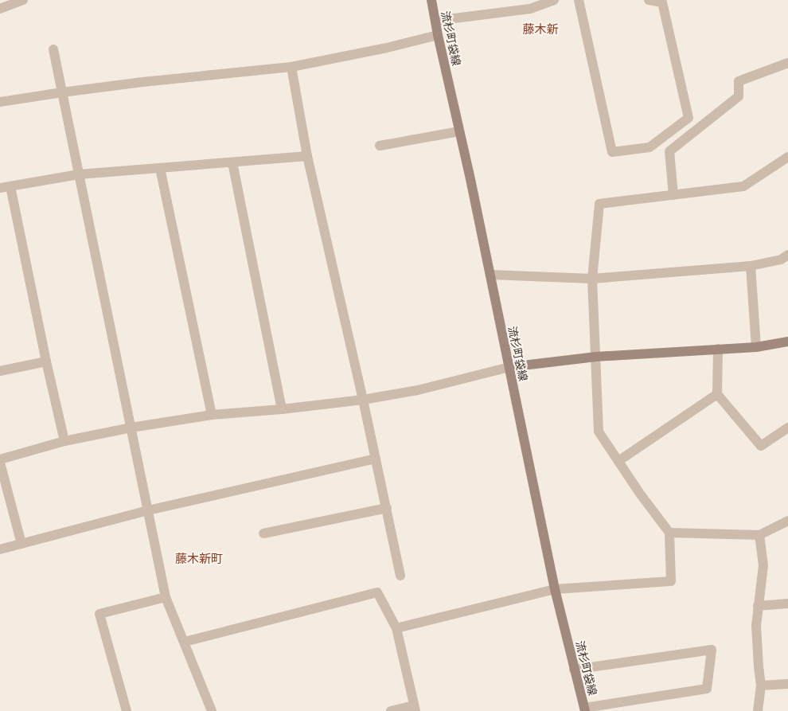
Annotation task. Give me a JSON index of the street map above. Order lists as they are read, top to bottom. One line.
{"streets":{"main road":["流杉町袋線"]},"districts":["藤木新","藤木新町"]}
